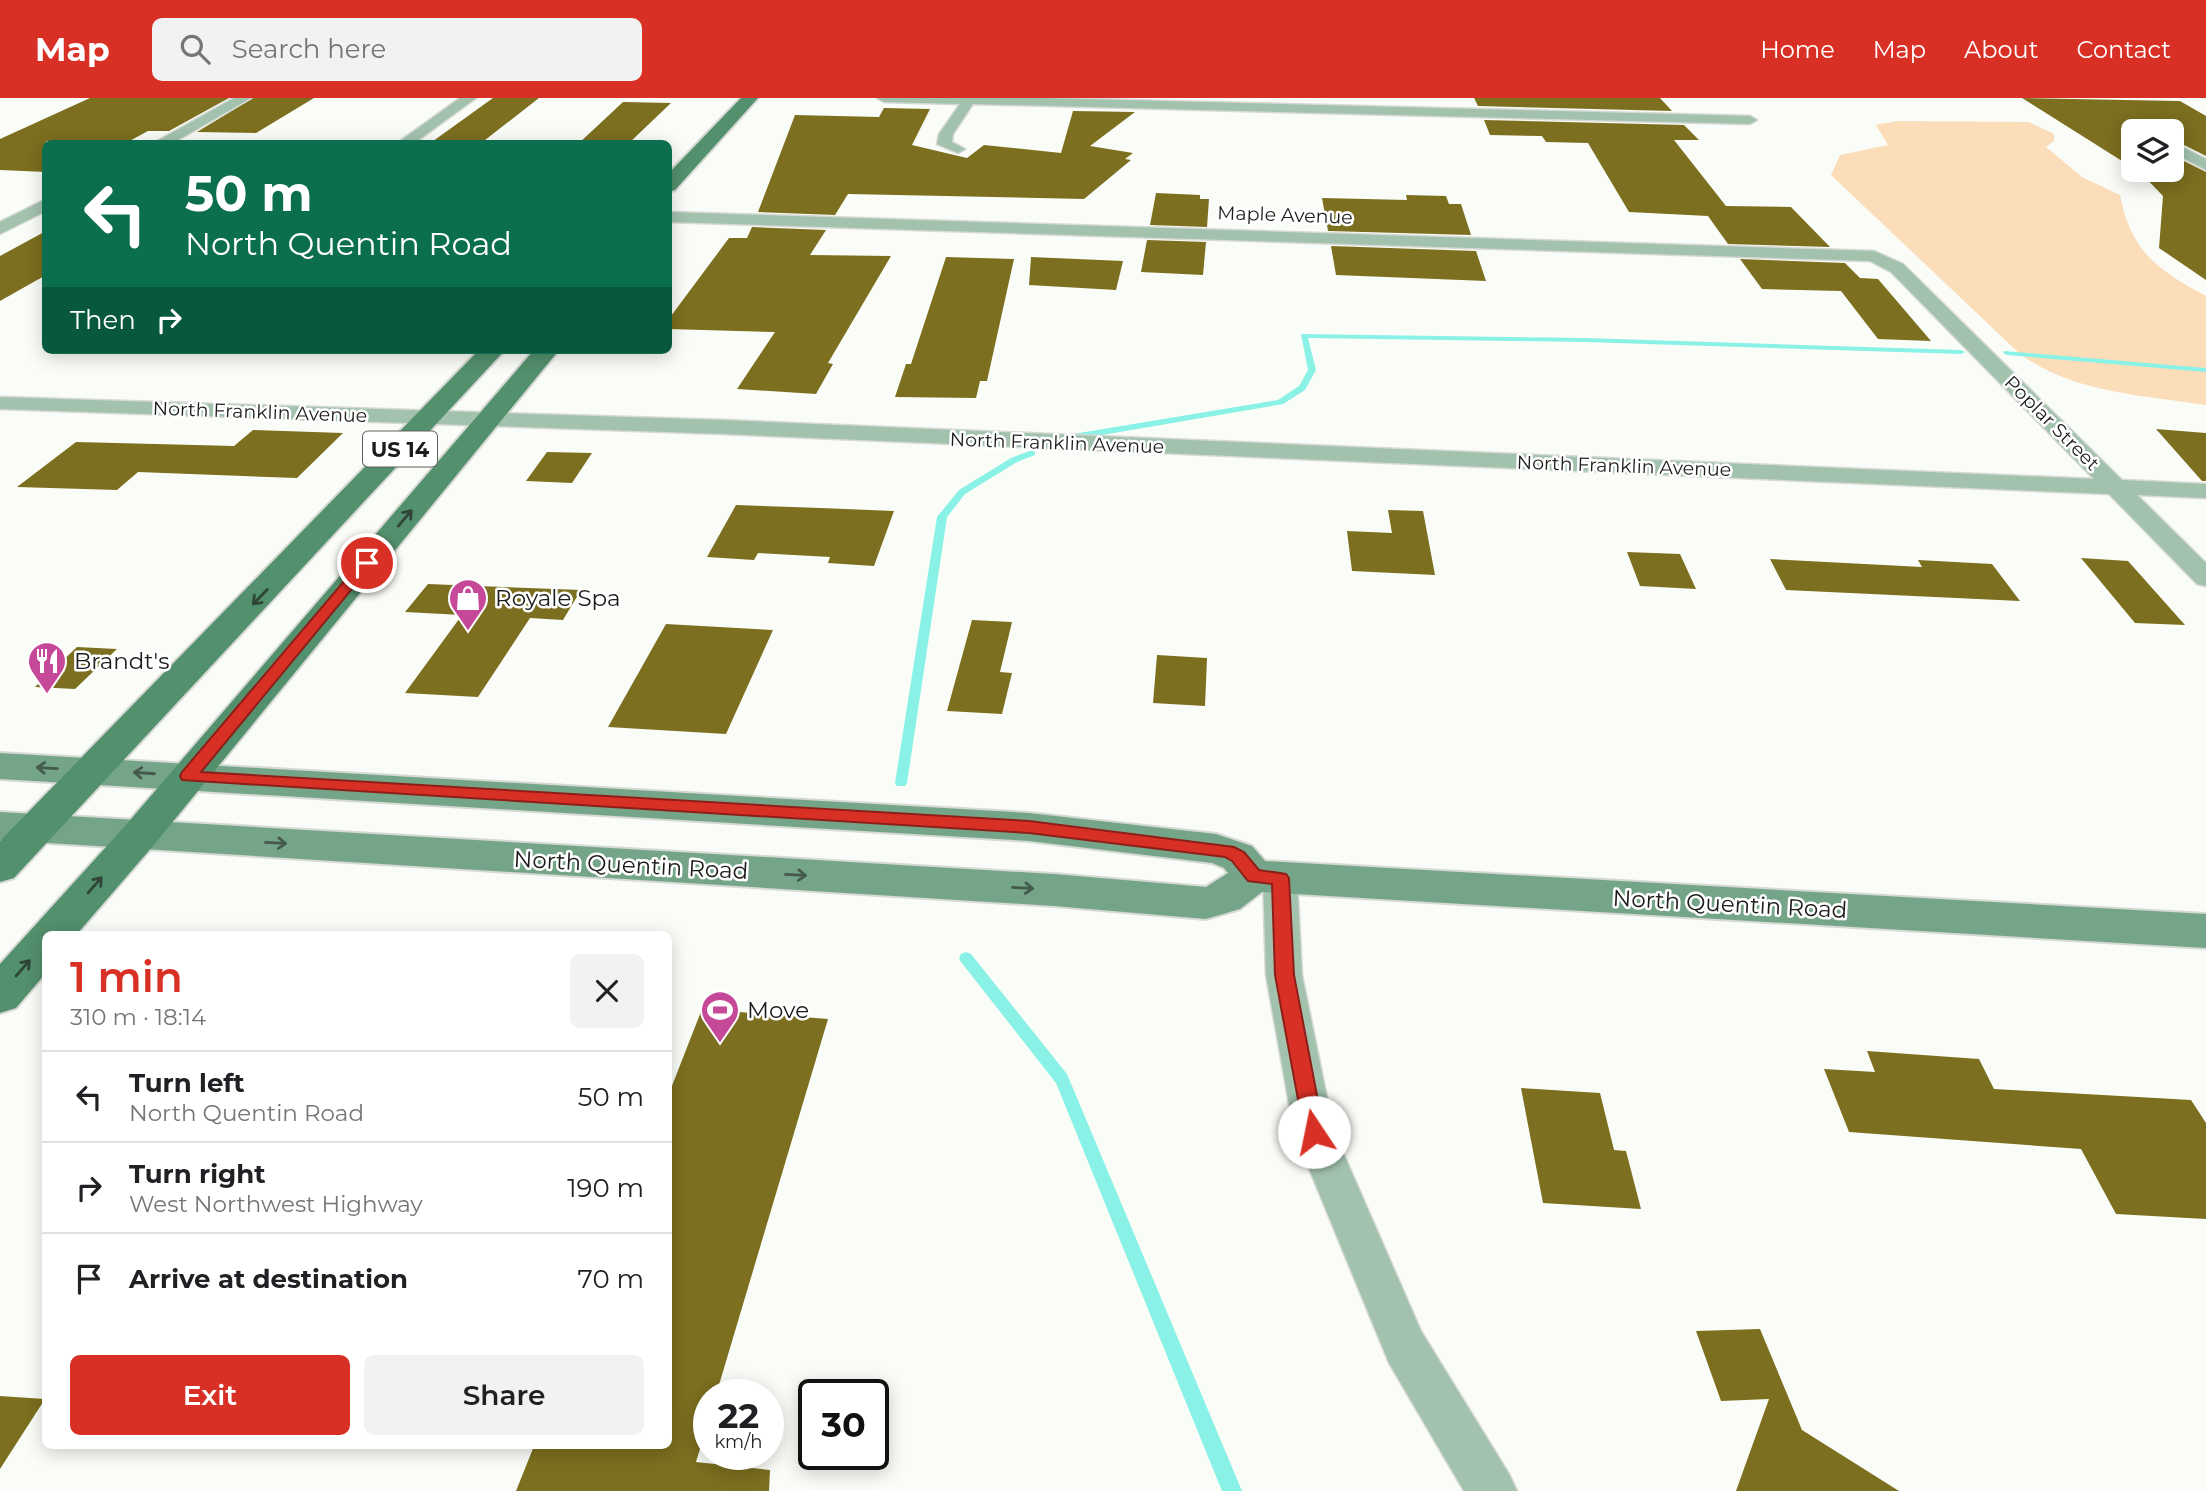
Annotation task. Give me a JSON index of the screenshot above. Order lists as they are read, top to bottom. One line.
{"streets":{"main road":["US 14","North Quentin Road"],"street":["Maple Avenue","North Franklin Avenue","Poplar Street"]},"crossings":[["Maple Avenue","Poplar Street"],["North Franklin Avenue","Poplar Street"],["North Franklin Avenue","US 14"],["US 14","North Quentin Road"]],"places":{"shop":["Royale Spa"],"restaurant":["Brandt's"],"sports":["Move"]},"page":{"header":"Map","search":"Search here","nav":["Home","Map","About","Contact"],"turn":["50 m","North Quentin Road"],"then":"Then","heading":["1 min","310 m · 18:14"],"list":[{"name":"Turn left","note":"North Quentin Road","value":"50 m"},{"name":"Turn right","note":"West Northwest Highway","value":"190 m"},{"name":"Arrive at destination","value":"70 m"}],"buttons":["Exit","Share"],"speed":"22 km/h","limit":"30"}}
